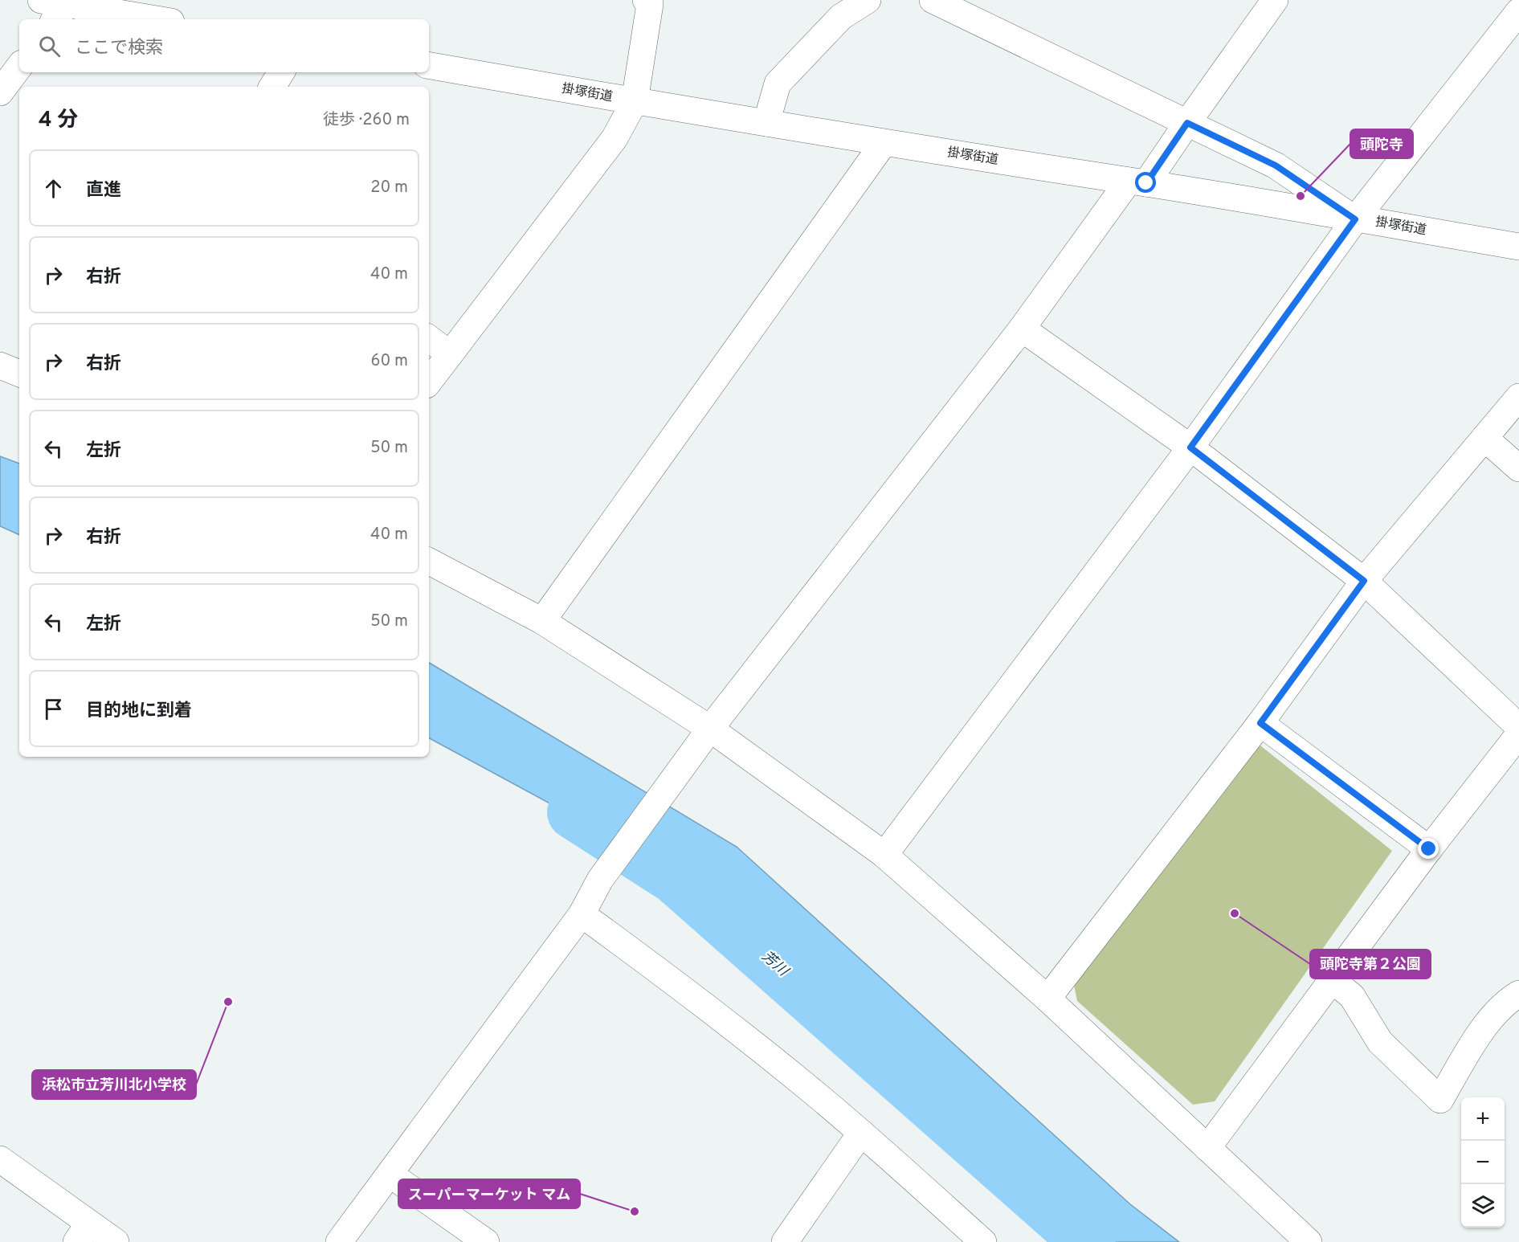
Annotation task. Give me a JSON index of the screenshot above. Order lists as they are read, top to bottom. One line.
{"streets":{"main road":["掛塚街道"]},"water":["芳川"],"places":["頭陀寺","頭陀寺第２公園","浜松市立芳川北小学校","スーパーマーケット マム"],"page":{"search":"ここで検索","heading":["4 分","徒歩 · 260 m"],"list":[["直進","20 m"],["右折","40 m"],["右折","60 m"],["左折","50 m"],["右折","40 m"],["左折","50 m"],"目的地に到着"],"map_buttons":["+","−"]}}
